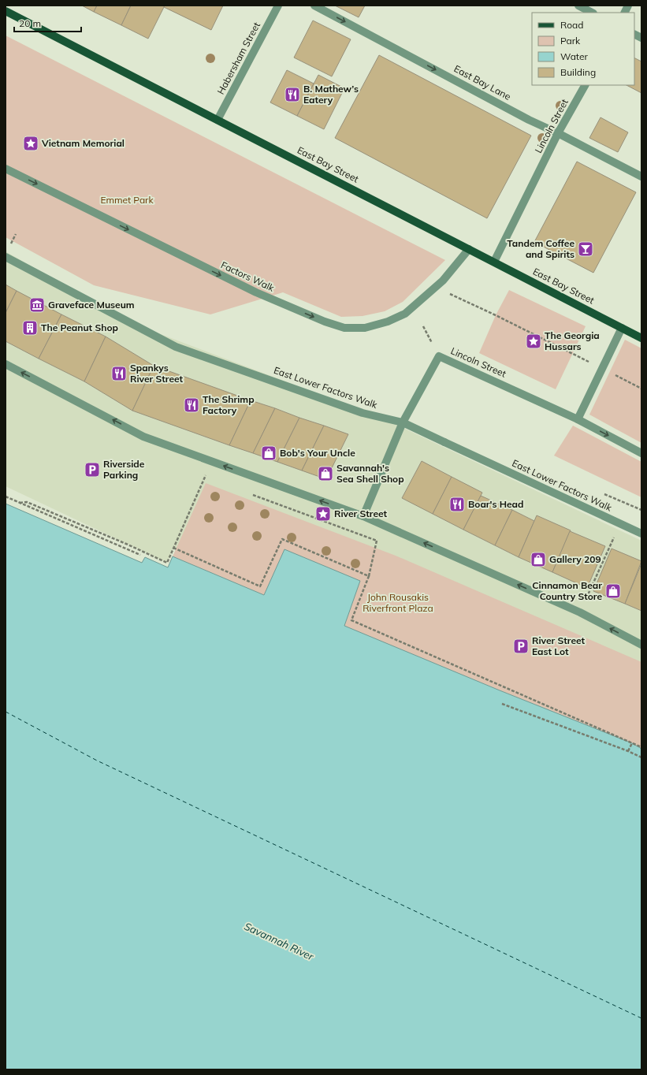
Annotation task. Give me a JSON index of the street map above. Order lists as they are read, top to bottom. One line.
{"streets":{"main road":["East Bay Street"],"street":["Habersham Street","East Bay Lane","Lincoln Street","Factors Walk","East Lower Factors Walk"]},"crossings":[["Habersham Street","East Bay Street"],["East Bay Lane","Lincoln Street"],["Lincoln Street","East Bay Street"],["Lincoln Street","East Lower Factors Walk"],["East Bay Street","Factors Walk"]],"one_way":["East Bay Lane","Factors Walk"],"water":["Savannah River"],"parks":["Emmet Park","John Rousakis Riverfront Plaza"],"places":{"restaurant":["B. Mathew’s Eatery","Spankys River Street","The Shrimp Factory","Boar's Head"],"place":["Vietnam Memorial","The Georgia Hussars","River Street"],"bar":["Tandem Coffee and Spirits"],"museum":["Graveface Museum"],"building":["The Peanut Shop"],"shop":["Bob's Your Uncle","Savannah's Sea Shell Shop","Gallery 209","Cinnamon Bear Country Store"],"parking":["Riverside Parking","River Street East Lot"]},"legend":["Road","Park","Water","Building"],"scale_bar":"20 m"}
